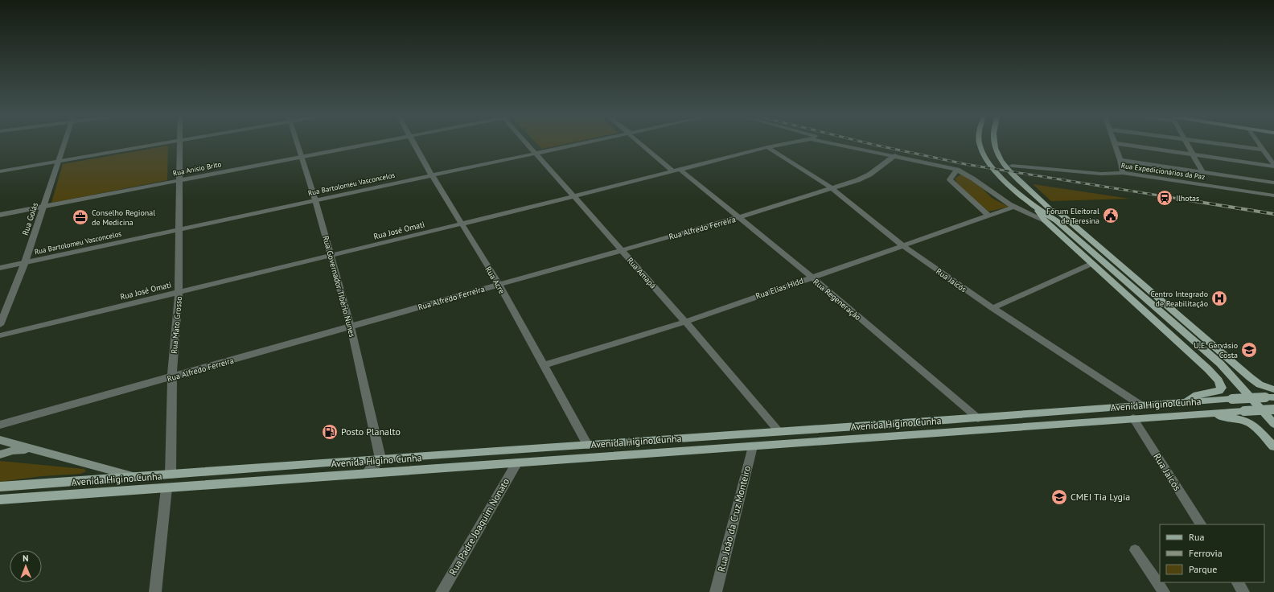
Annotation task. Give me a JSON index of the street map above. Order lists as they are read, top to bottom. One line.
{"streets":{"main road":["Avenida Higino Cunha"],"street":["Rua Anísio Brito","Rua Expedicionários da Paz","Rua Bartolomeu Vasconcelos","Rua Goiás","Rua Alfredo Ferreira","Rua José Omati","Rua Amapá","Rua Acre","Rua Jaicós","Rua Governador Tibério Nunes","Rua Elias Hidd","Rua Regeneração","Rua Mato Grosso","Rua João da Cruz Monteiro","Rua Padre Joaquim Nonato"]},"crossings":[["Rua Anísio Brito","Rua Goiás"],["Rua Anísio Brito","Rua Governador Tibério Nunes"],["Rua Anísio Brito","Rua Mato Grosso"],["Rua Bartolomeu Vasconcelos","Rua Goiás"],["Rua Bartolomeu Vasconcelos","Rua Amapá"],["Rua Bartolomeu Vasconcelos","Rua Acre"],["Rua Bartolomeu Vasconcelos","Rua Governador Tibério Nunes"],["Rua Bartolomeu Vasconcelos","Rua Mato Grosso"],["Rua Alfredo Ferreira","Rua José Omati"],["Rua Alfredo Ferreira","Rua Amapá"],["Rua Alfredo Ferreira","Rua Acre"],["Rua Alfredo Ferreira","Rua Jaicós"],["Rua Alfredo Ferreira","Rua Governador Tibério Nunes"],["Rua Alfredo Ferreira","Rua Regeneração"],["Rua Alfredo Ferreira","Rua Mato Grosso"],["Rua José Omati","Rua Amapá"],["Rua José Omati","Rua Acre"],["Rua José Omati","Rua Jaicós"],["Rua José Omati","Rua Governador Tibério Nunes"],["Rua José Omati","Rua Elias Hidd"],["Rua José Omati","Rua Regeneração"],["Rua José Omati","Rua Mato Grosso"],["Rua Amapá","Rua Elias Hidd"],["Rua Amapá","Avenida Higino Cunha"],["Rua Acre","Rua Elias Hidd"],["Rua Acre","Avenida Higino Cunha"],["Rua Jaicós","Rua Elias Hidd"],["Rua Jaicós","Avenida Higino Cunha"],["Rua Governador Tibério Nunes","Avenida Higino Cunha"],["Rua Elias Hidd","Rua Regeneração"],["Rua Regeneração","Avenida Higino Cunha"],["Rua Mato Grosso","Avenida Higino Cunha"],["Avenida Higino Cunha","Rua João da Cruz Monteiro"],["Avenida Higino Cunha","Rua Padre Joaquim Nonato"]],"places":{"station":["Ilhotas"],"public building":["Fórum Eleitoral de Teresina"],"office":["Conselho Regional de Medicina"],"hospital":["Centro Integrado de Reabilitação"],"school or university":["U.E. Gervásio Costa","CMEI Tia Lygia"],"fuel station":["Posto Planalto"]},"legend":["Rua","Ferrovia","Parque"],"north":"top"}
